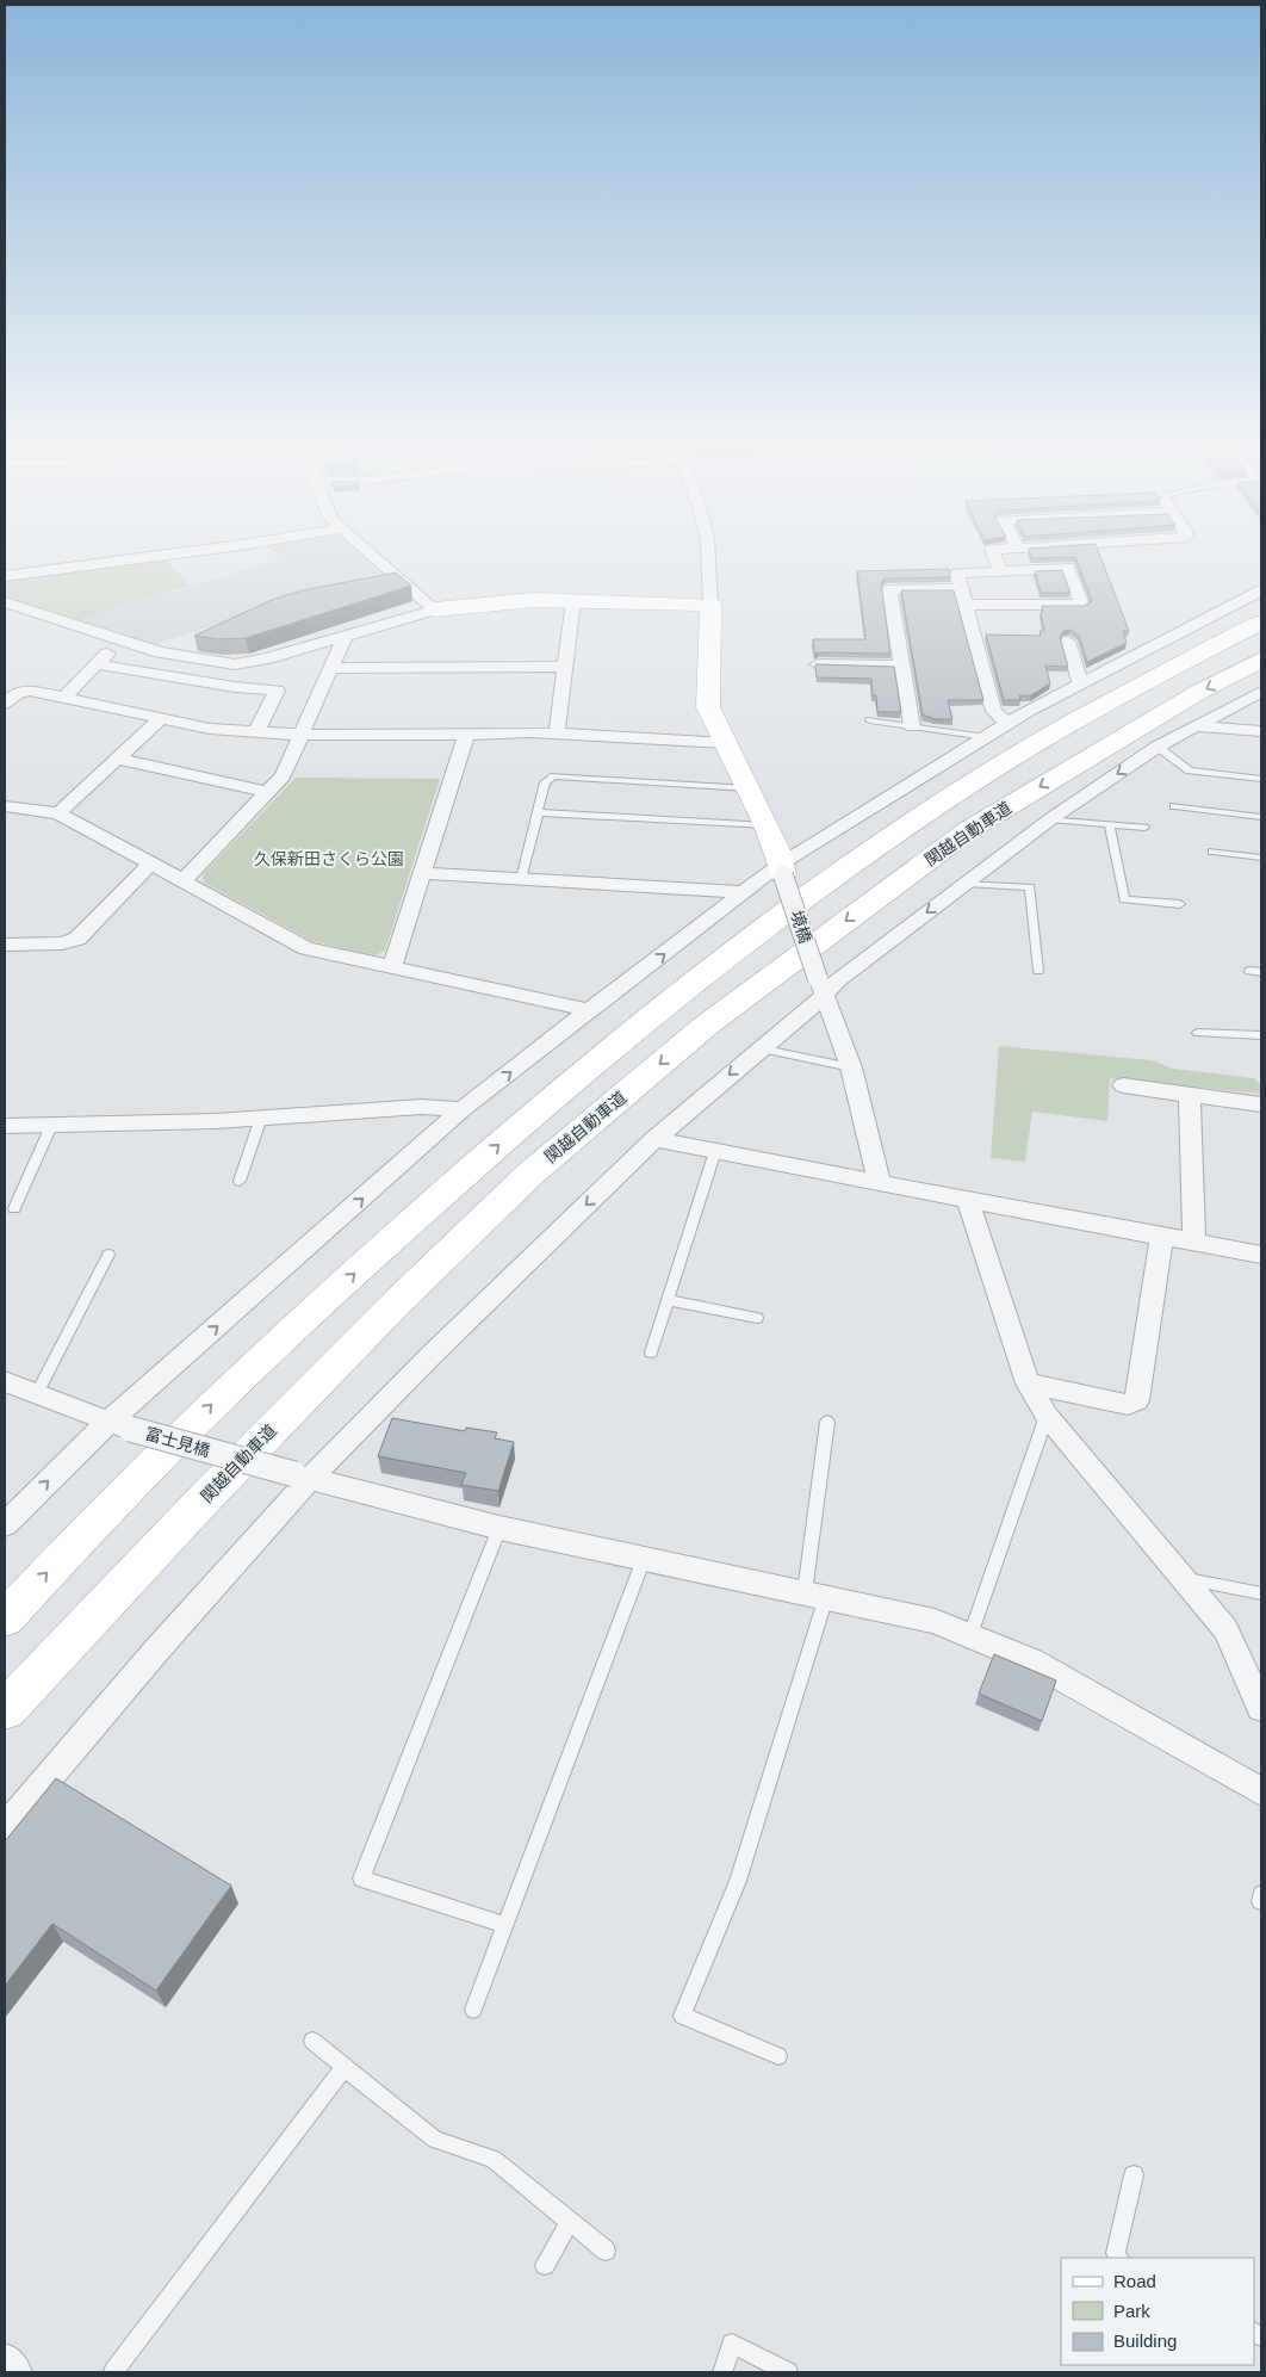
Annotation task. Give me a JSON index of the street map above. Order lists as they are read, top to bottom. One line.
{"streets":{"main road":["関越自動車道"],"street":["境橋","富士見橋"]},"parks":["久保新田さくら公園"],"legend":["Road","Park","Building"]}
